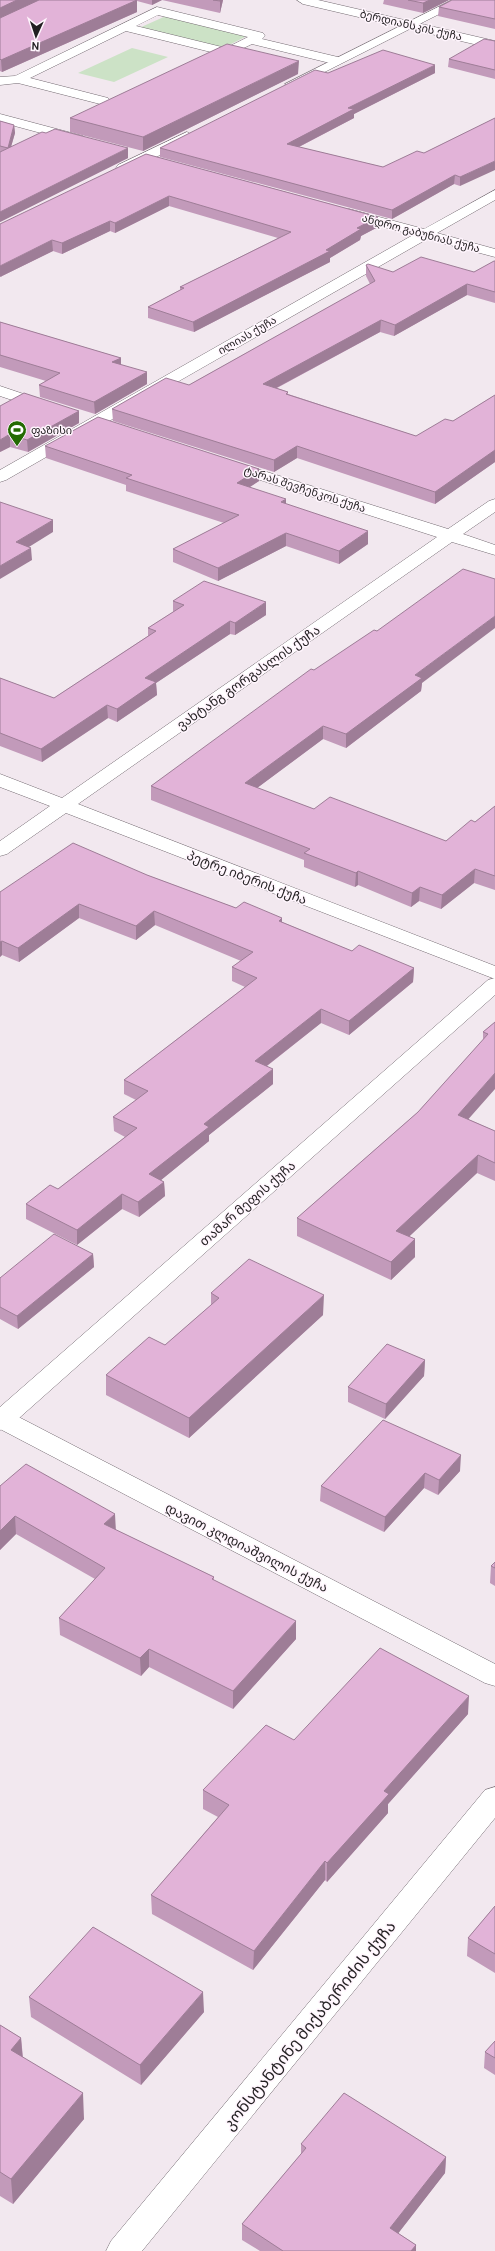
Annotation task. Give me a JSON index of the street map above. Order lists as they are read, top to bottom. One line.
{"streets":{"street":["ბერდიანსკის ქუჩა","ანდრო გაბუნიას ქუჩა","ილიას ქუჩა","ტარას შევჩენკოს ქუჩა","ვახტანგ გორგასლის ქუჩა","პეტრე იბერის ქუჩა","თამარ მეფის ქუჩა","დავით კლდიაშვილის ქუჩა","კონსტანტინე მიქაბერიძის ქუჩა"]},"crossings":[["ანდრო გაბუნიას ქუჩა","ილიას ქუჩა"],["ტარას შევჩენკოს ქუჩა","ვახტანგ გორგასლის ქუჩა"],["ვახტანგ გორგასლის ქუჩა","პეტრე იბერის ქუჩა"],["თამარ მეფის ქუჩა","დავით კლდიაშვილის ქუჩა"]],"places":{"sports":["ფაზისი"]},"north":"bottom"}
